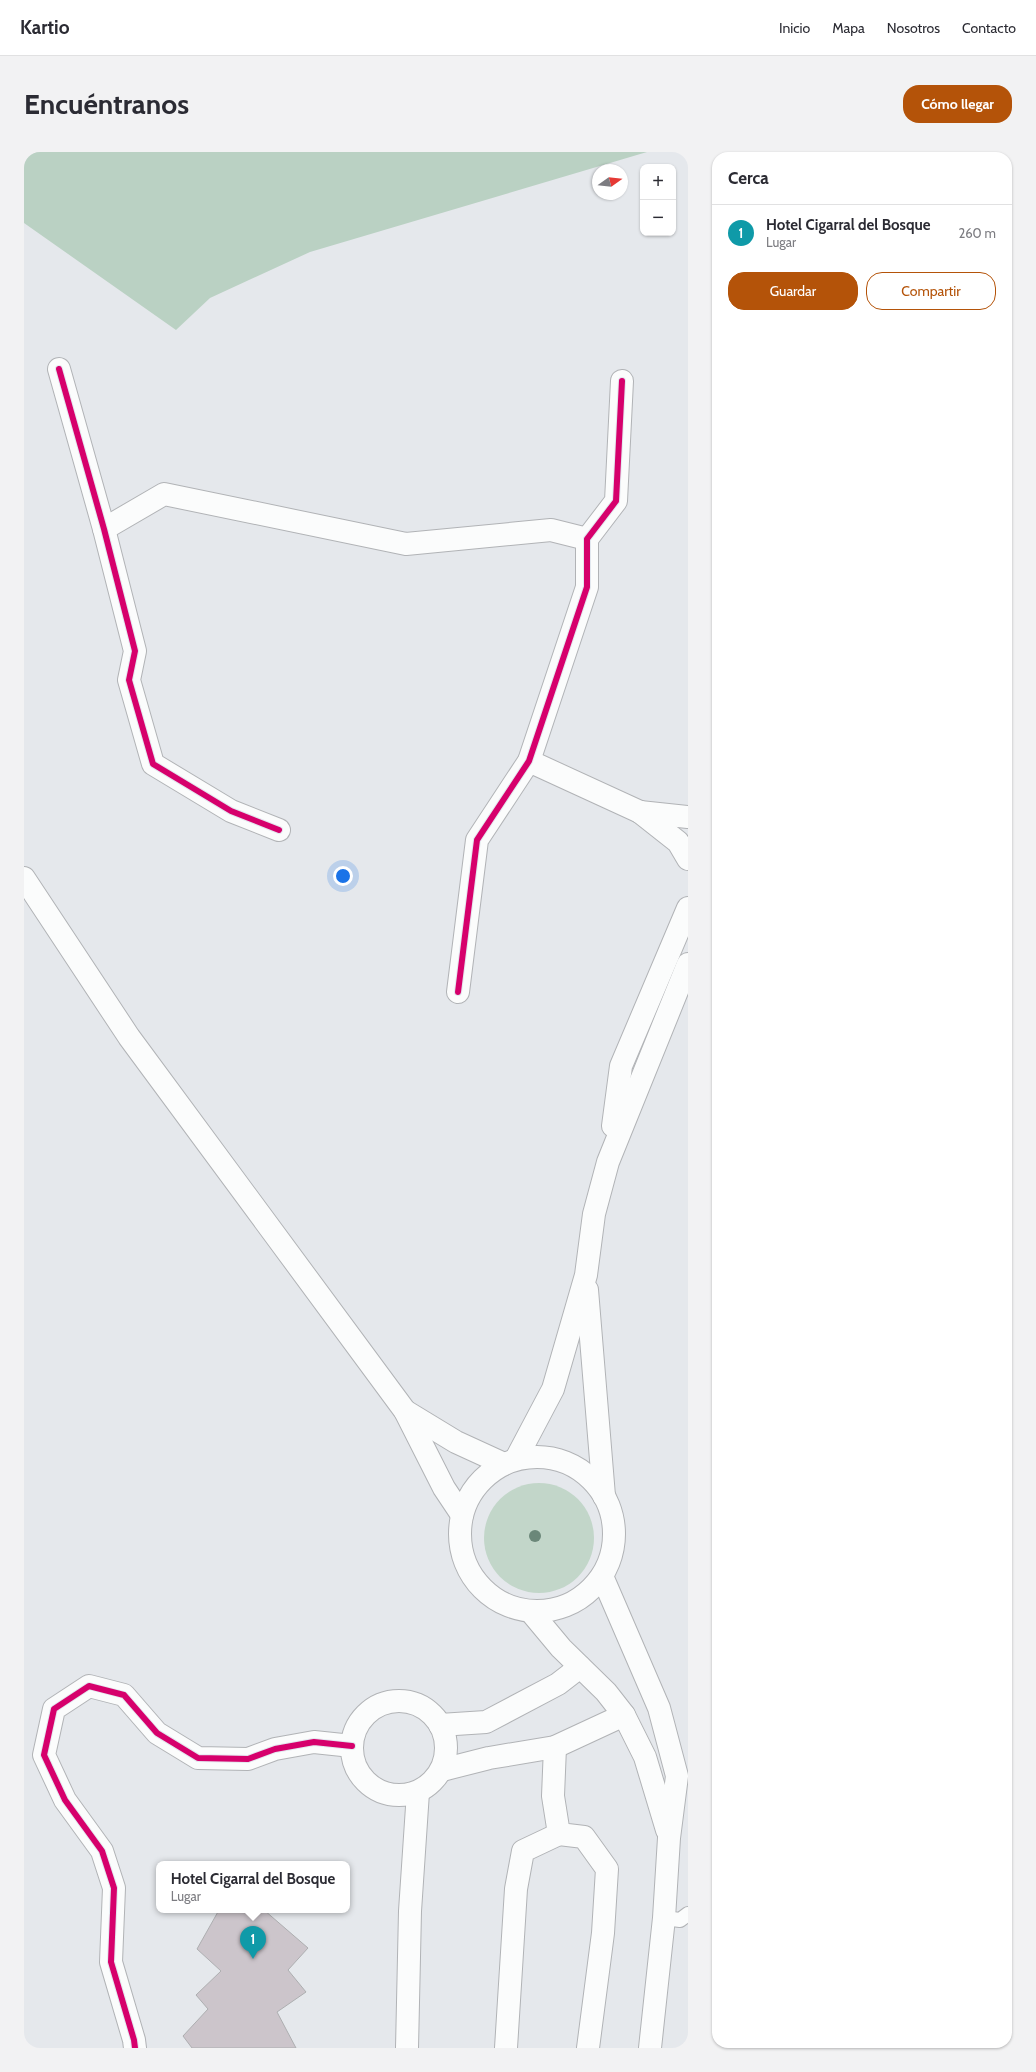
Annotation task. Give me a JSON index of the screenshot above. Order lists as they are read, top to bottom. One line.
{"north":"right","page":{"header":"Kartio","nav":["Inicio","Mapa","Nosotros","Contacto"],"buttons":["Cómo llegar",["Guardar","Compartir"]],"title":"Encuéntranos","heading":"Cerca","map_buttons":["+","−"],"list":[{"mark":"1","name":"Hotel Cigarral del Bosque","note":"Lugar","value":"260 m"}],"popup":["Hotel Cigarral del Bosque","Lugar"],"pins":"1"}}
